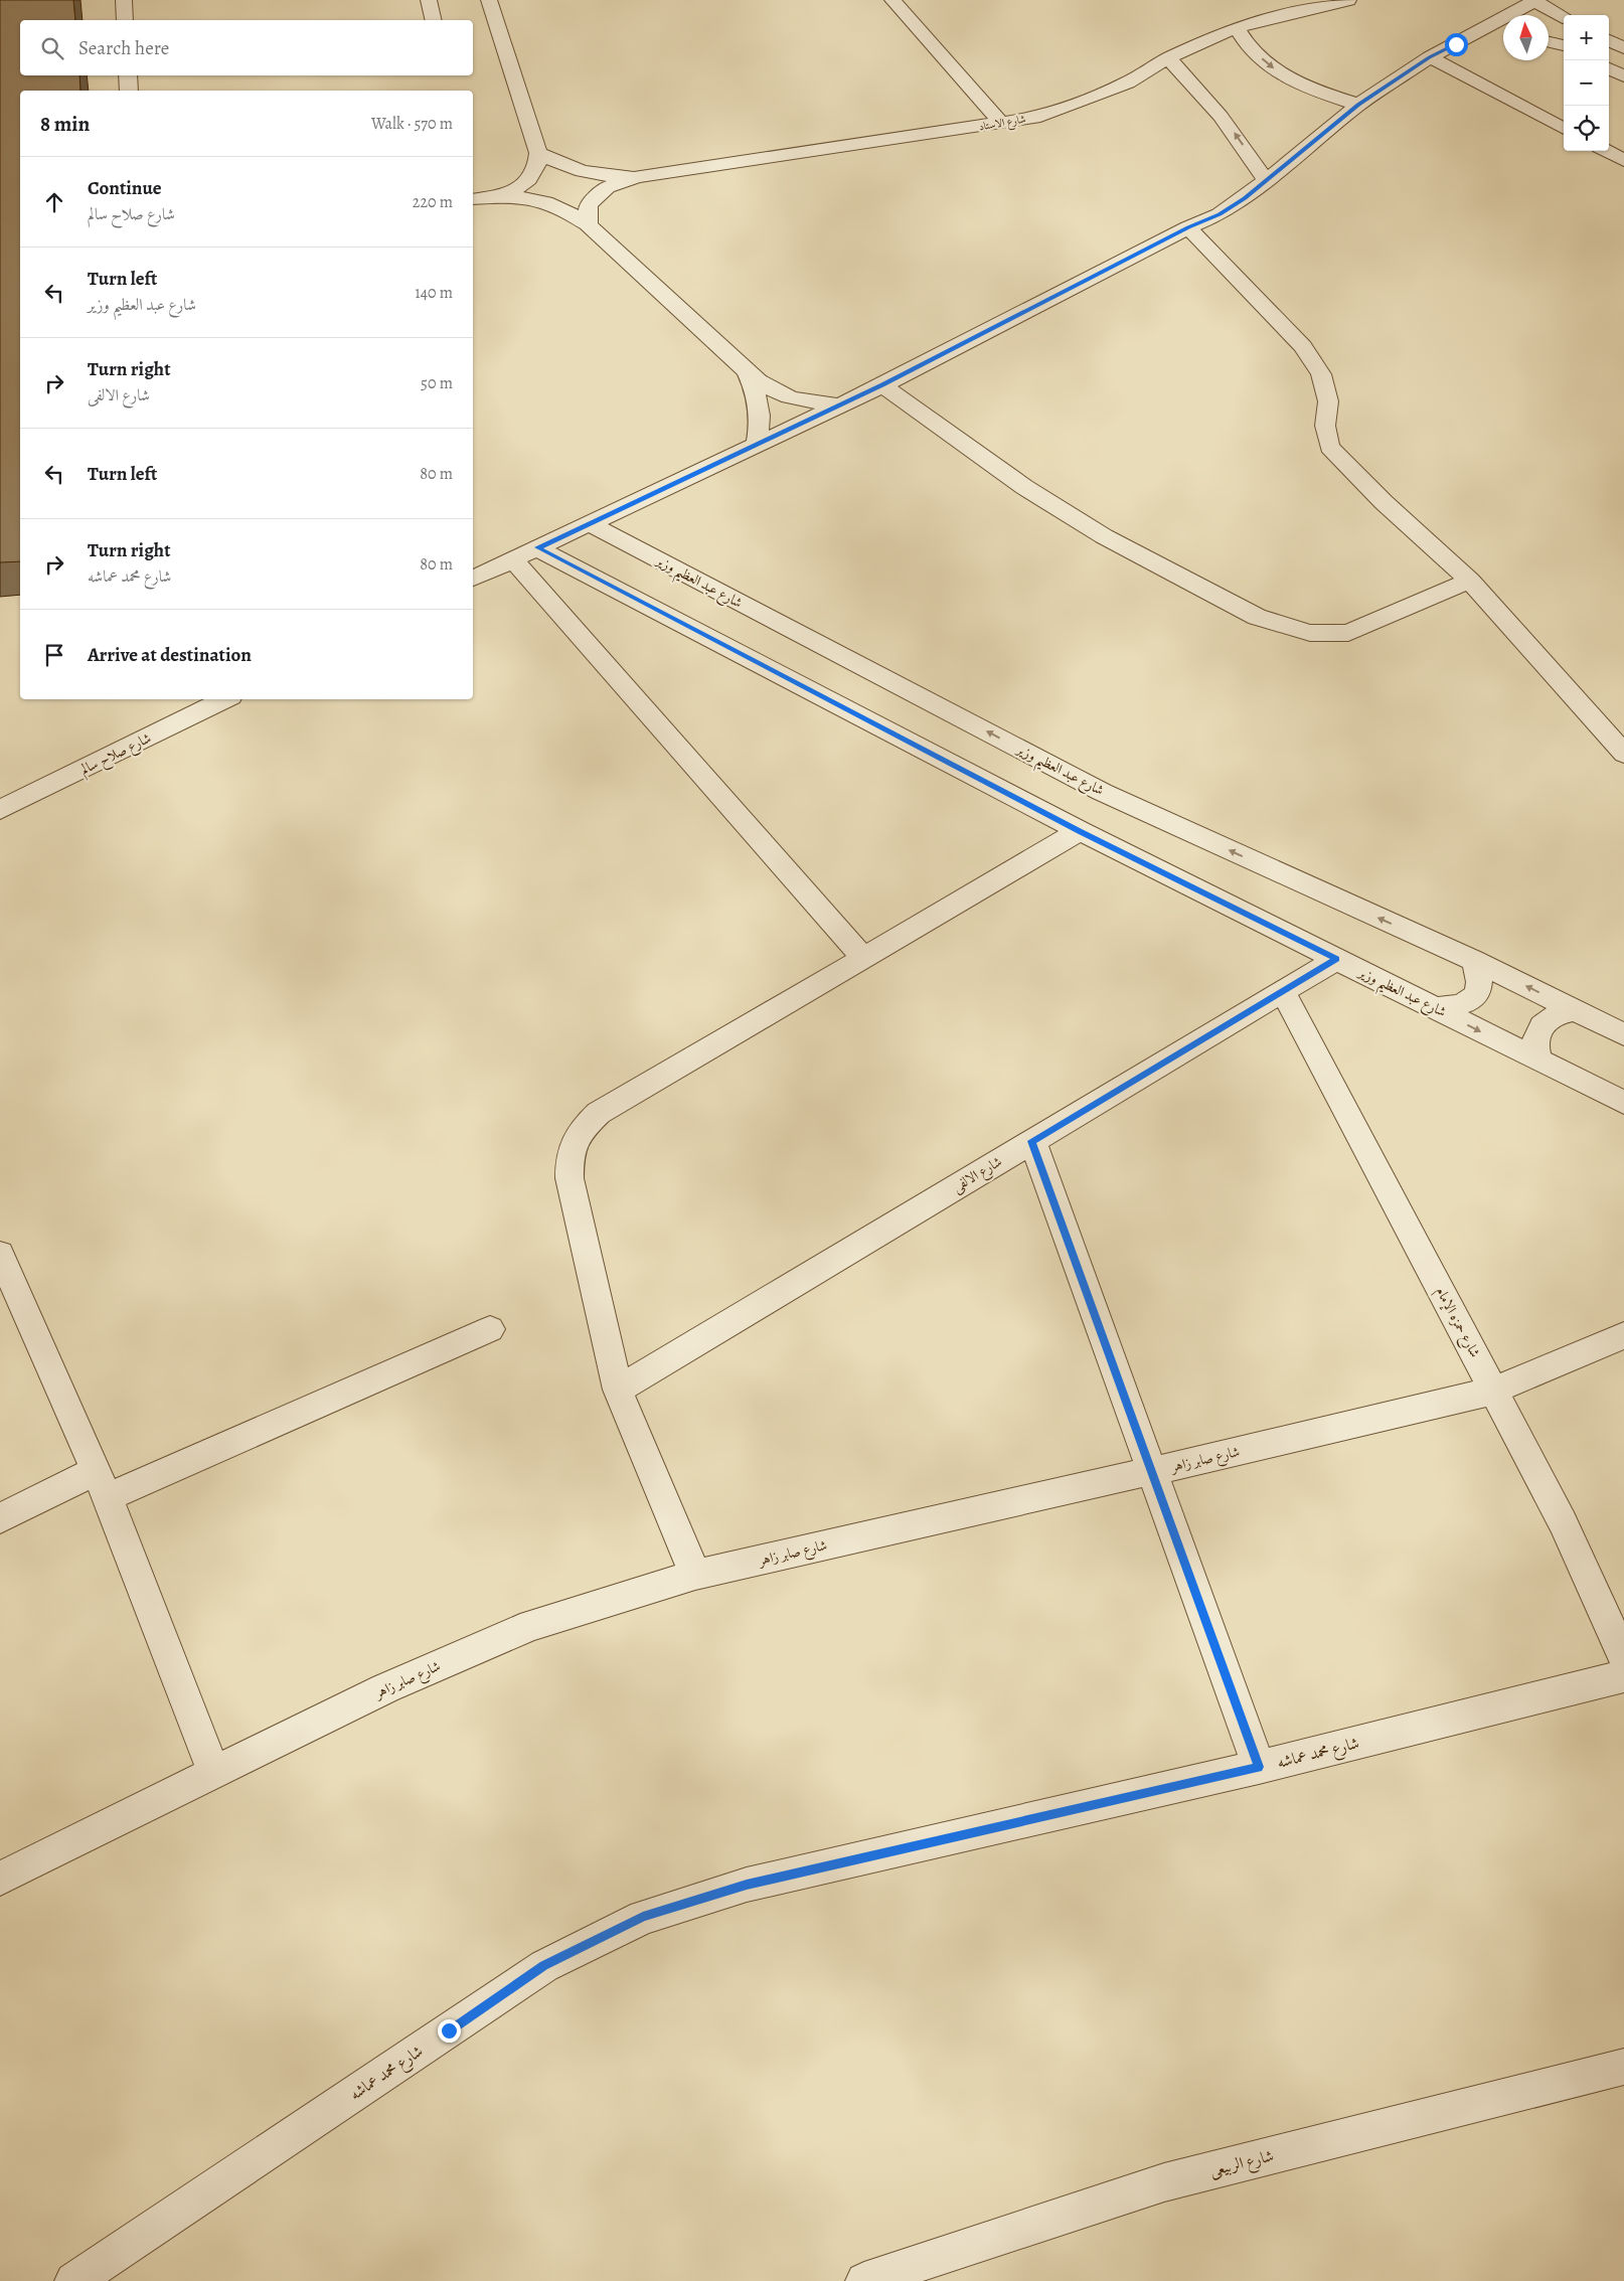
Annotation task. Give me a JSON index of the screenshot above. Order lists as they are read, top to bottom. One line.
{"streets":{"street":["شارع الاستاد","شارع عبد العظيم وزير","شارع صلاح سالم","شارع الالفى","شارع حمزه الإمام","شارع صابر زاهر","شارع محمد عماشه","شارع الربيعى"]},"crossings":[["شارع عبد العظيم وزير","شارع الالفى"],["شارع الالفى","شارع حمزه الإمام"],["شارع حمزه الإمام","شارع صابر زاهر"]],"north":"top","page":{"map_buttons":["+","−"],"search":"Search here","heading":["8 min","Walk · 570 m"],"list":[["Continue","شارع صلاح سالم","220 m"],["Turn left","شارع عبد العظيم وزير","140 m"],["Turn right","شارع الالفى","50 m"],["Turn left","80 m"],["Turn right","شارع محمد عماشه","80 m"],"Arrive at destination"]}}
